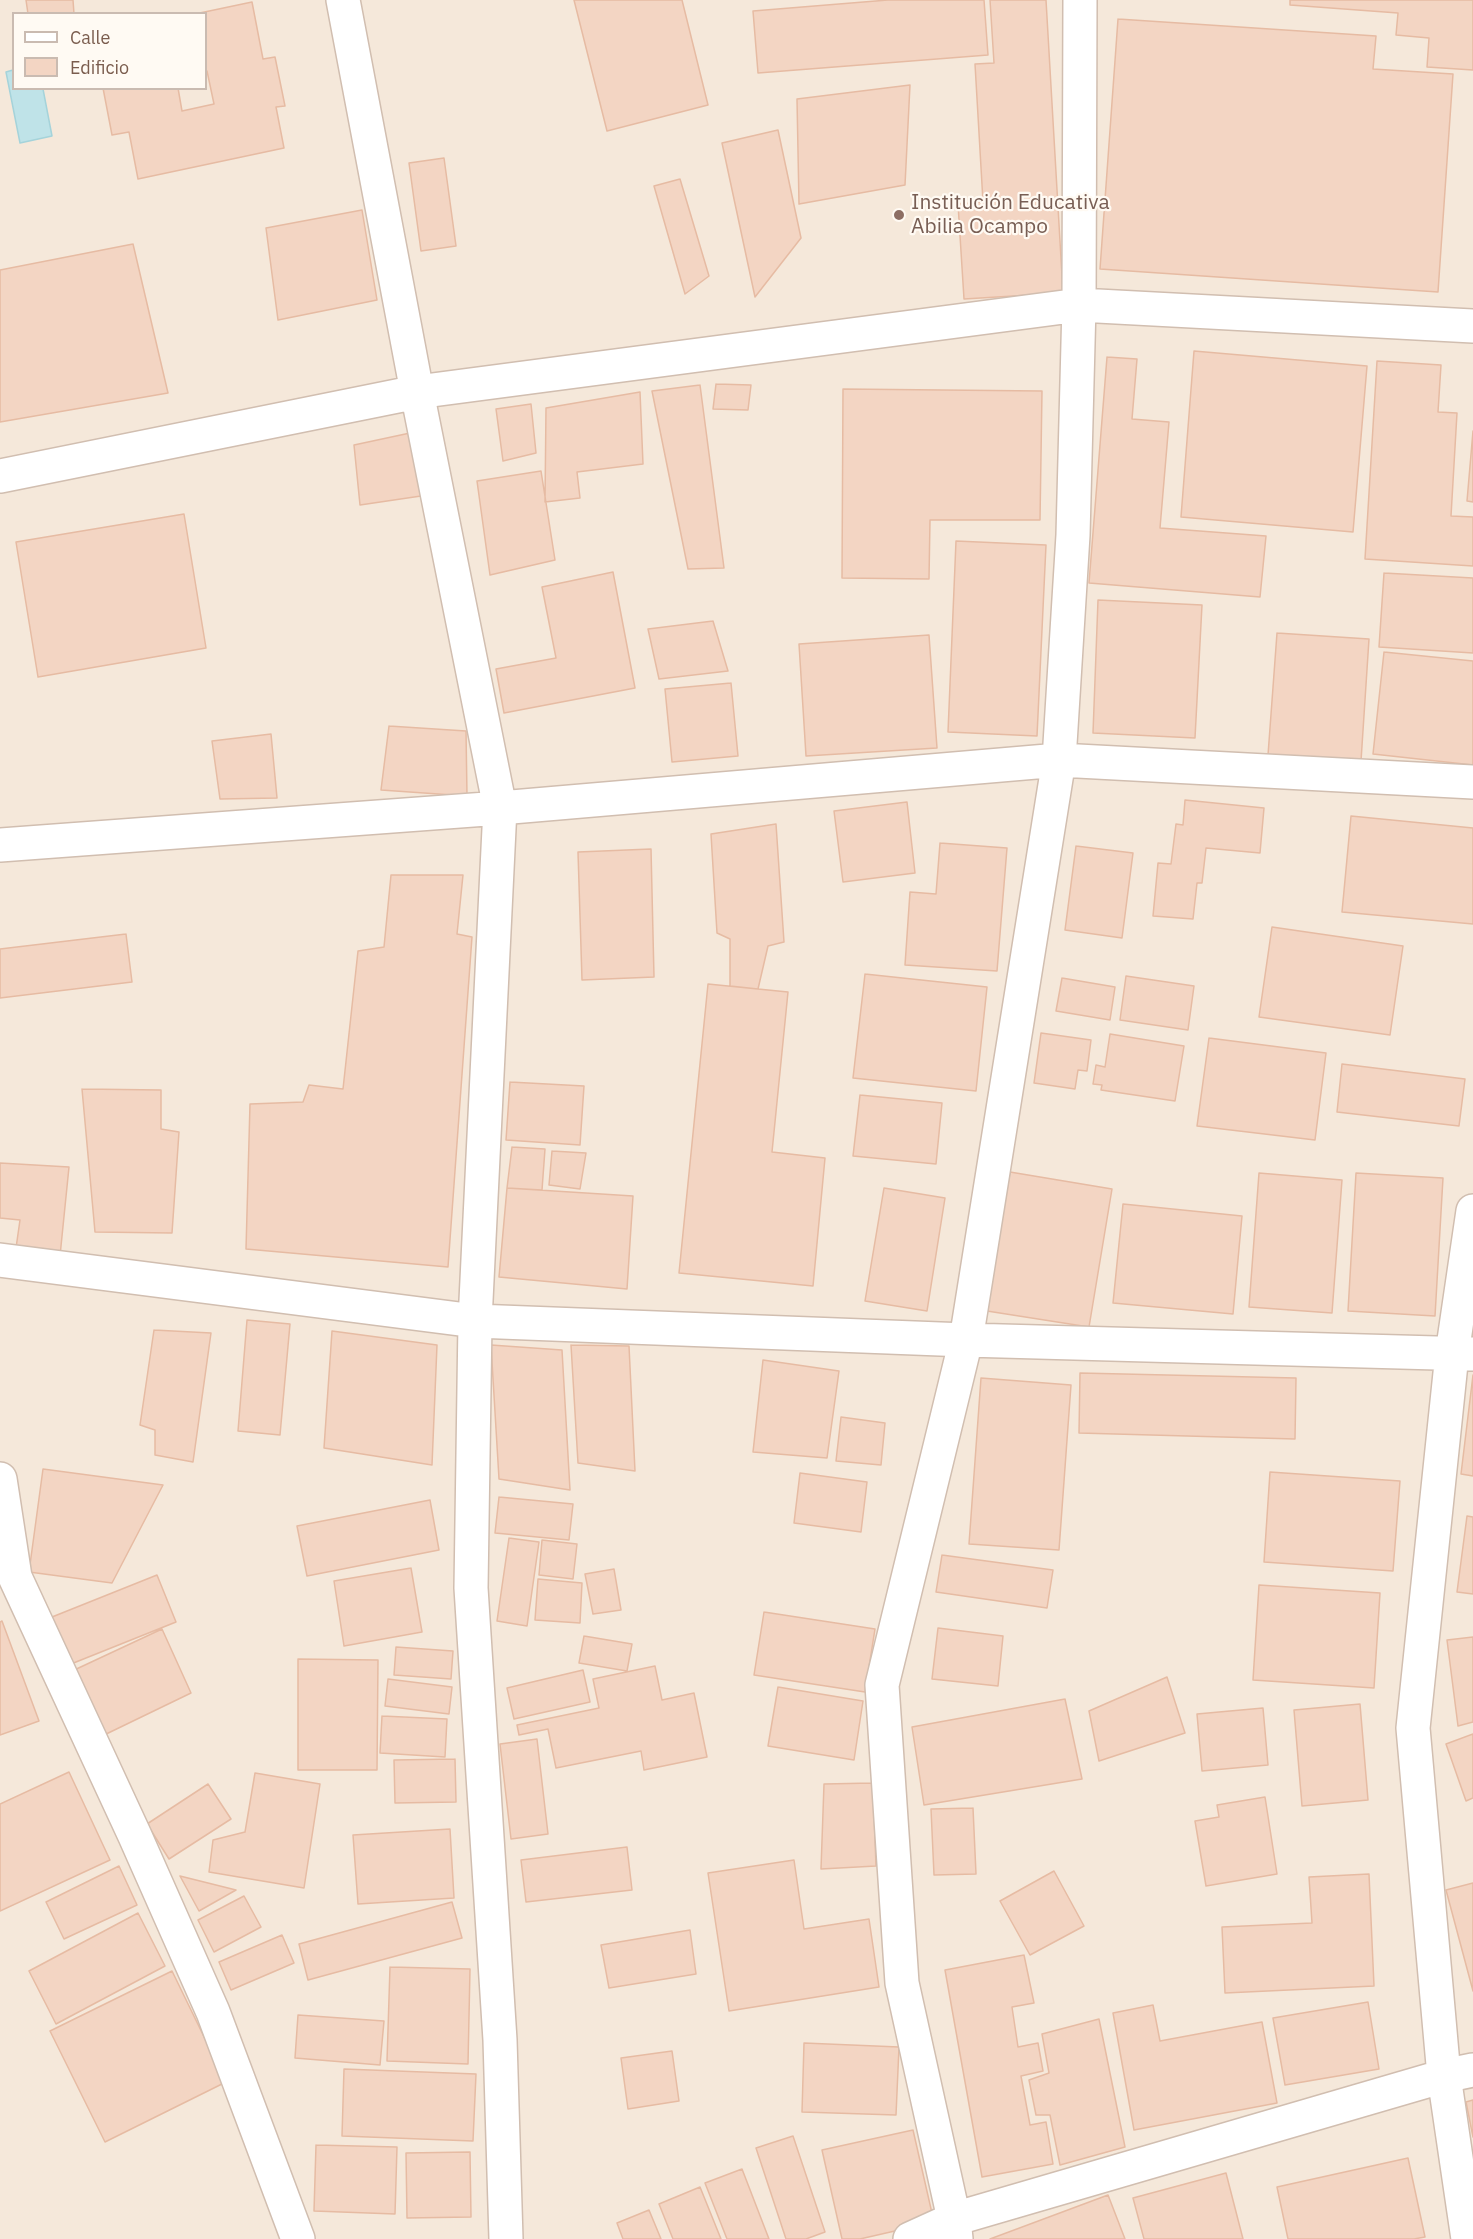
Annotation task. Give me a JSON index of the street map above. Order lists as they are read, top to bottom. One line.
{"places":["Institución Educativa Abilia Ocampo"],"legend":["Calle","Edificio"]}
